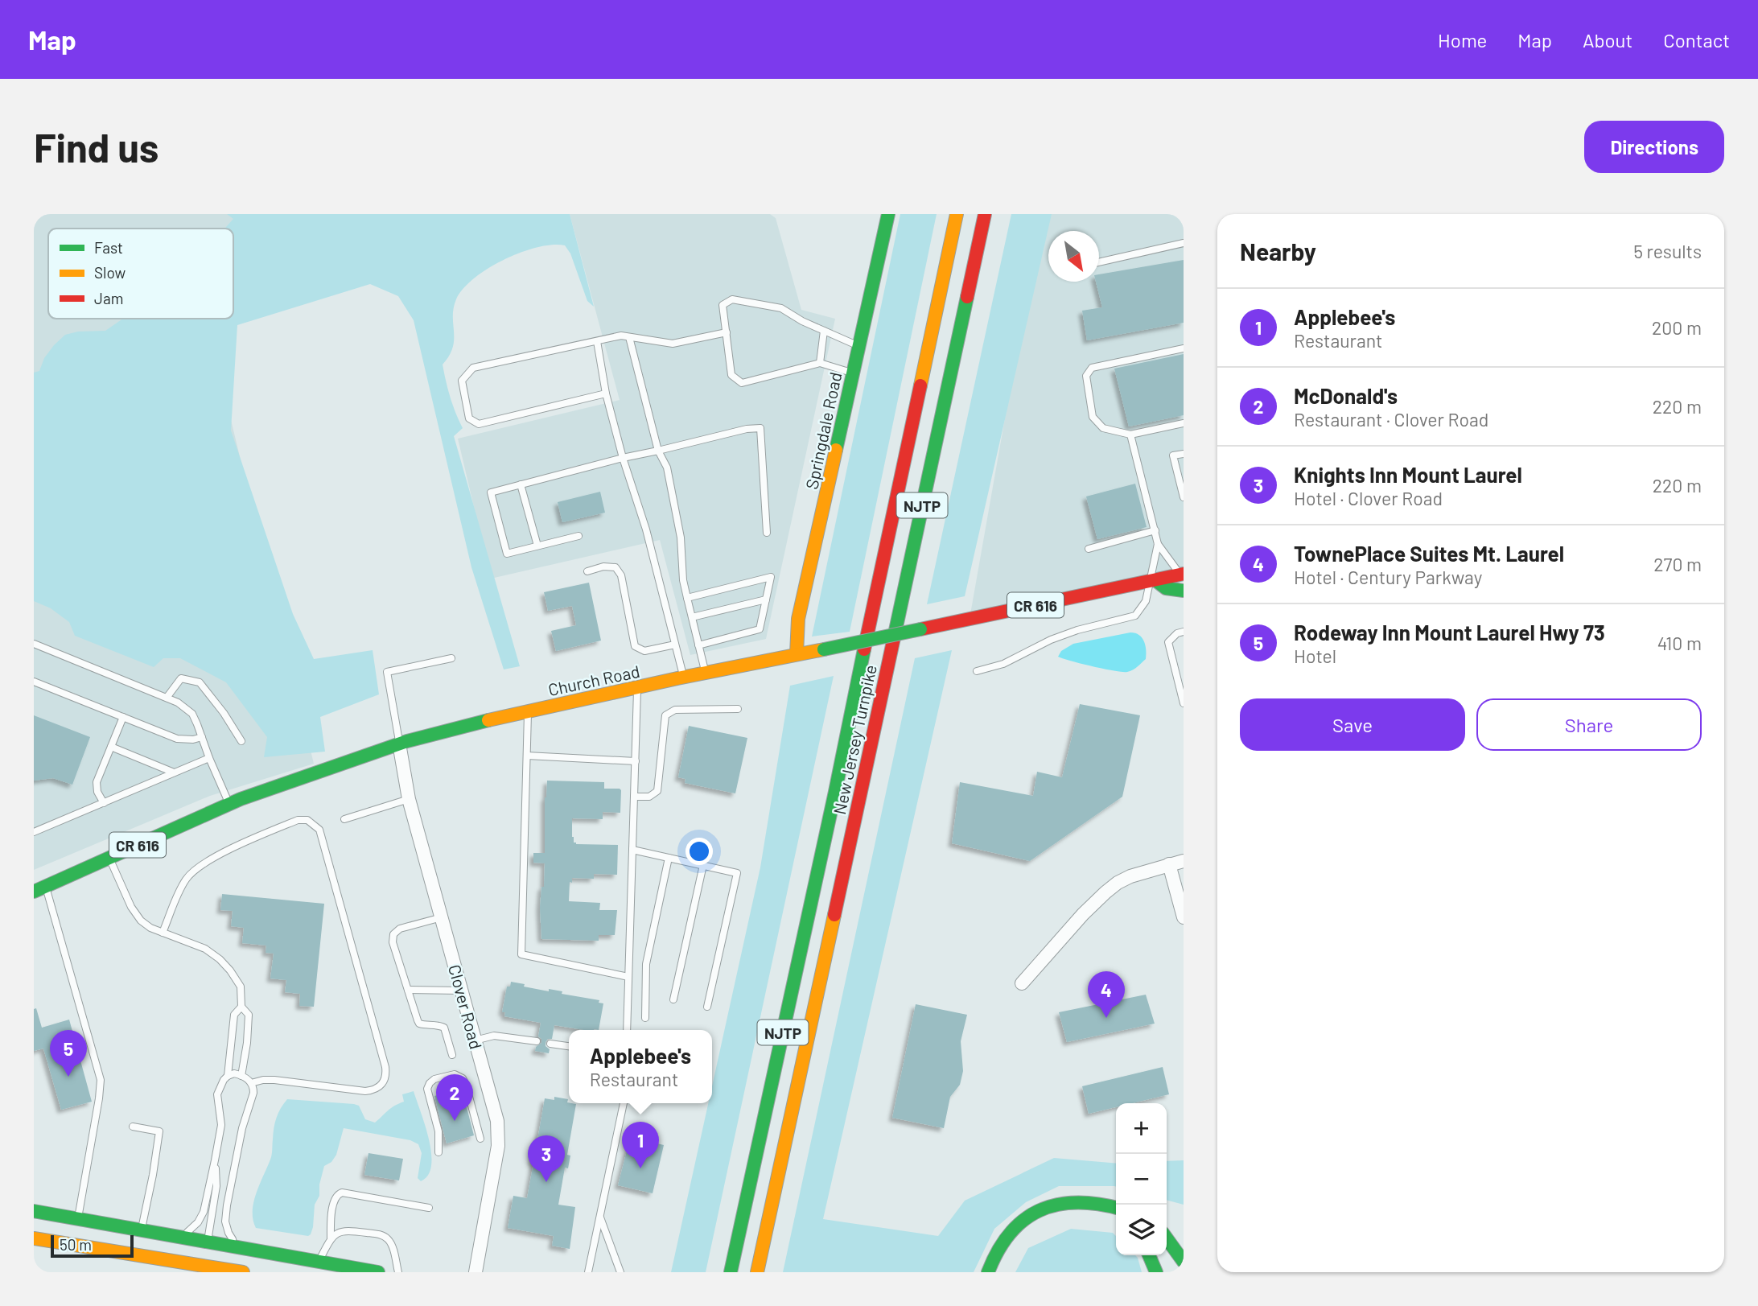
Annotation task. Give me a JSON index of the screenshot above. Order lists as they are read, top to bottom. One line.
{"streets":{"main road":["Springdale Road","NJTP","CR 616","Church Road","New Jersey Turnpike"],"street":["Clover Road"]},"crossings":[["Springdale Road","Church Road"],["Church Road","Clover Road"]],"legend":["Fast","Slow","Jam"],"scale_bar":"50 m","north":"bottom right","page":{"header":"Map","nav":["Home","Map","About","Contact"],"buttons":["Directions",["Save","Share"]],"title":"Find us","heading":["Nearby","5 results"],"list":[{"mark":"1","name":"Applebee's","note":"Restaurant","value":"200 m"},{"mark":"2","name":"McDonald's","note":"Restaurant · Clover Road","value":"220 m"},{"mark":"3","name":"Knights Inn Mount Laurel","note":"Hotel · Clover Road","value":"220 m"},{"mark":"4","name":"TownePlace Suites Mt. Laurel","note":"Hotel · Century Parkway","value":"270 m"},{"mark":"5","name":"Rodeway Inn Mount Laurel Hwy 73","note":"Hotel","value":"410 m"}],"pins":["4","5","2","1","3"],"popup":["Applebee's","Restaurant"],"map_buttons":["+","−"],"scale":"50 m"}}
